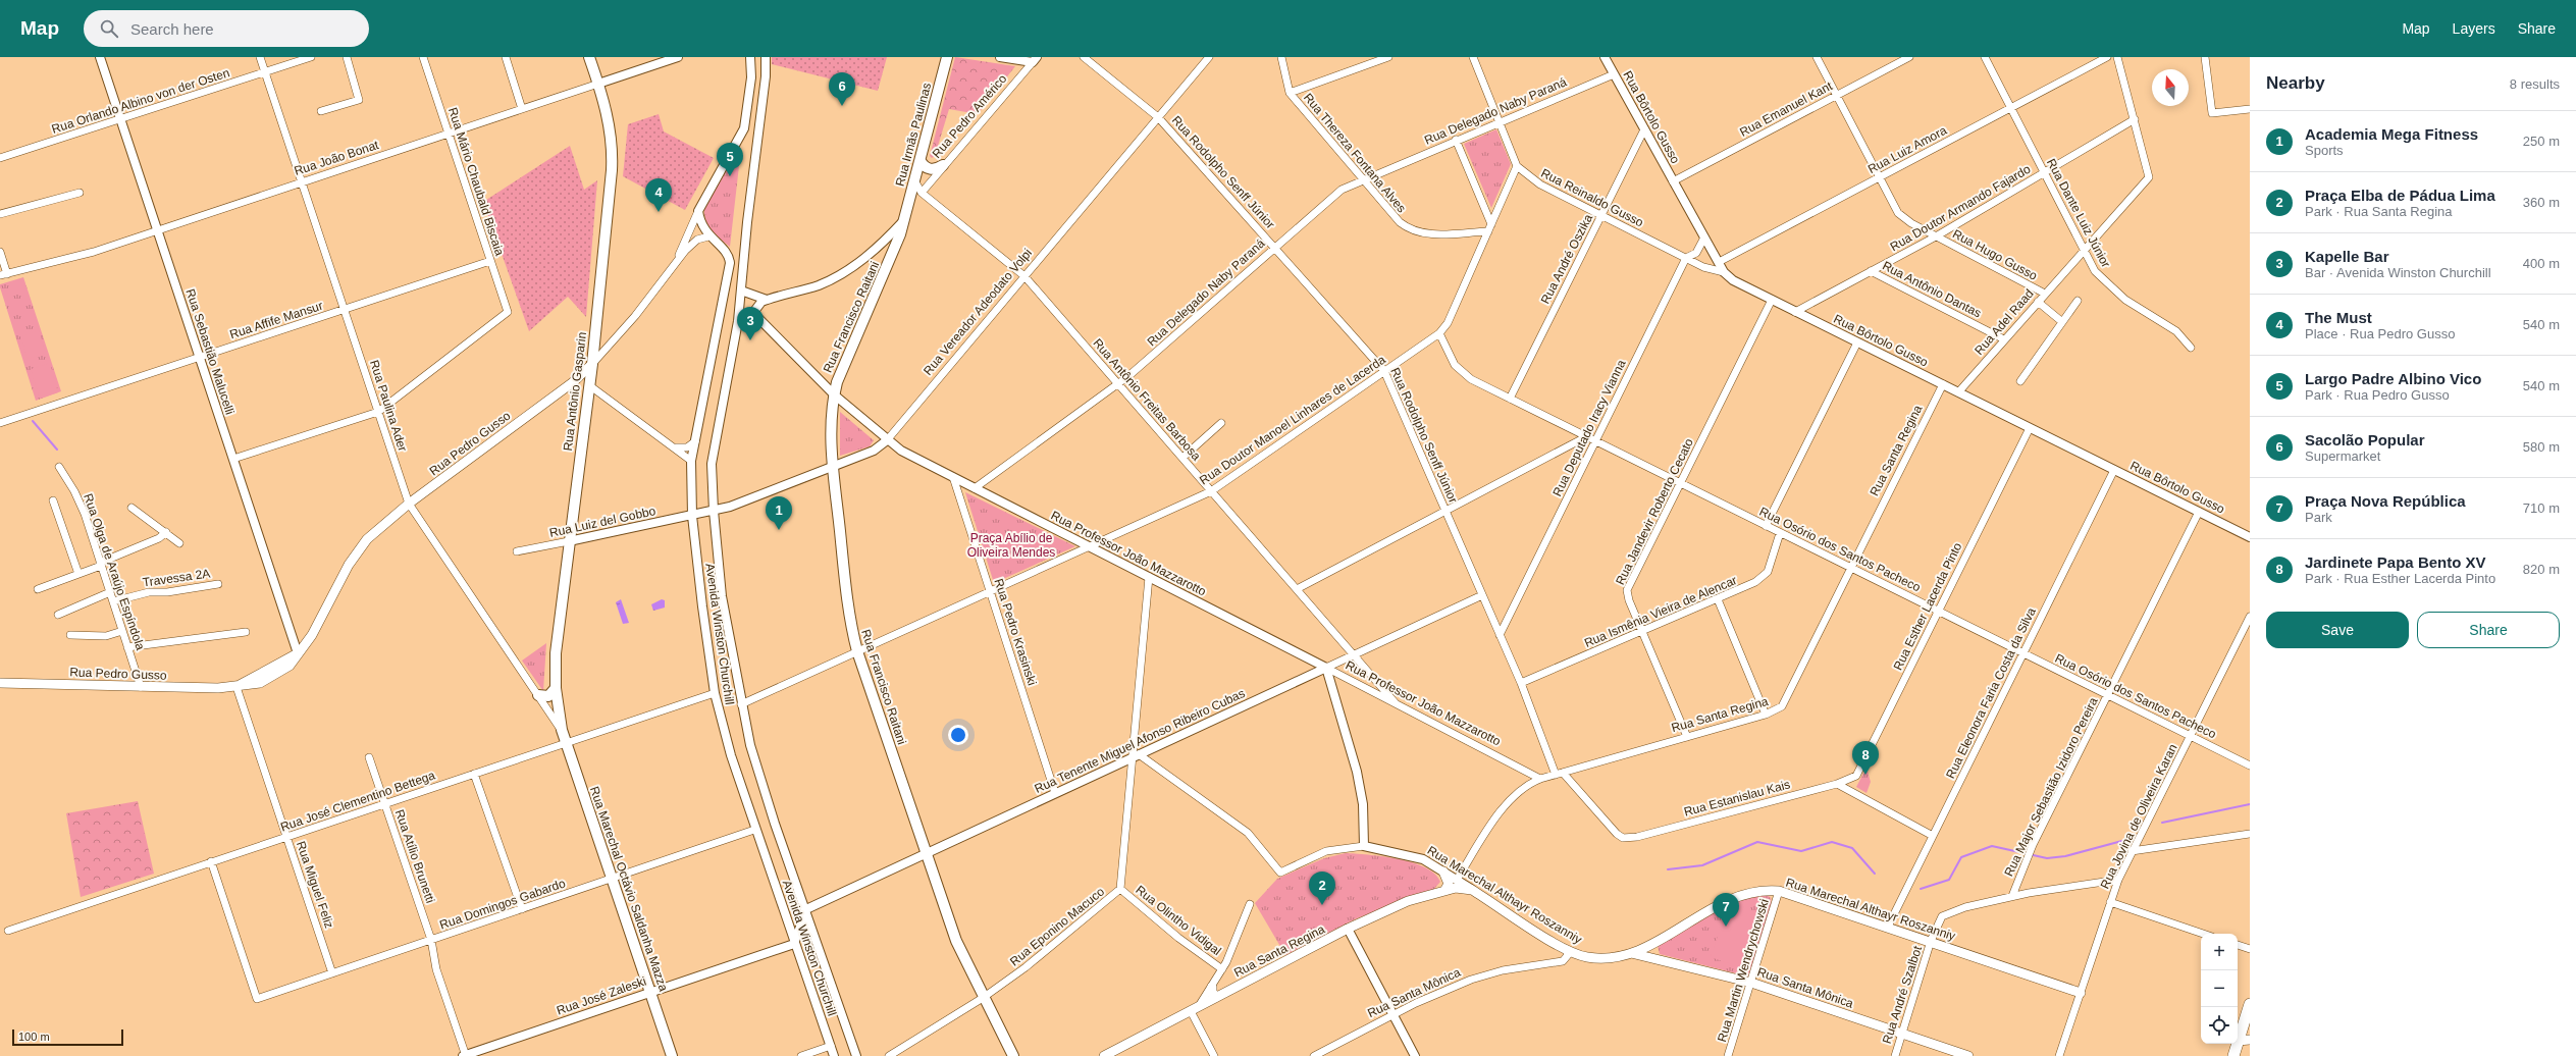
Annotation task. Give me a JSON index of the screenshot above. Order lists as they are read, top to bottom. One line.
{"streets":{"main road":["Rua Irmãs Paulinas","Rua Francisco Raitani","Rua Antônio Gasparin","Rua Pedro Gusso","Rua Santa Regina","Rua Marechal Octávio Saldanha Mazza","Rua Marechal Althayr Roszanniy","Rua Santa Mônica"],"street":["Rua Orlando Albino von der Osten","Rua Emanuel Kant","Rua Delegado Naby Paraná","Rua Pedro Américo","Rua Bôrtolo Gusso","Rua Luiz Amora","Rua Thereza Fontana Alves","Rua João Bonat","Rua Rodolpho Senff Júnior","Rua Mário Chaubald Biscaia","Rua Reinaldo Gusso","Rua Doutor Armando Fajardo","Rua Dante Luiz Júnior","Rua Hugo Gusso","Rua André Oszika","Rua Antônio Dantas","Rua Vereador Adeodato Volpi","Rua Affife Mansur","Rua Adel Raad","Rua Sebastião Malucelli","Rua Antônio Freitas Barbosa","Rua Paulina Ader","Rua Doutor Manoel Linhares de Lacerda","Rua Deputado Iracy Vianna","Rua Jandevir Roberto Cecato","Rua Luiz del Gobbo","Rua Osório dos Santos Pacheco","Rua Professor João Mazzarotto","Rua Olga de Araújo Espíndola","Travessa 2A","Rua Esther Lacerda Pinto","Rua Ismênia Vieira de Alencar","Rua Pedro Krasinski","Avenida Winston Churchill","Rua Eleonora Faria Costa da Silva","Rua Tenente Miguel Afonso Ribeiro Cubas","Rua Major Sebastião Izidoro Pereira","Rua Estanislau Kais","Rua José Clementino Bettega","Rua Jovina de Oliveira Karan","Rua Atílio Brunetti","Rua Miguel Feliz","Rua Domingos Gabardo","Rua Olintho Vidigal","Rua Eponino Macuco","Rua Martin Wendrychowski","Rua André Szalbot","Rua José Zaleski"]},"crossings":[["Rua Orlando Albino von der Osten","Rua Sebastião Malucelli"],["Rua Orlando Albino von der Osten","Rua Paulina Ader"],["Rua Emanuel Kant","Rua Bôrtolo Gusso"],["Rua Emanuel Kant","Rua Hugo Gusso"],["Rua Delegado Naby Paraná","Rua Bôrtolo Gusso"],["Rua Delegado Naby Paraná","Rua Thereza Fontana Alves"],["Rua Delegado Naby Paraná","Rua Rodolpho Senff Júnior"],["Rua Delegado Naby Paraná","Rua Antônio Freitas Barbosa"],["Rua Delegado Naby Paraná","Rua Professor João Mazzarotto"],["Rua Pedro Américo","Rua Antônio Freitas Barbosa"],["Rua Bôrtolo Gusso","Rua Luiz Amora"],["Rua Bôrtolo Gusso","Rua Reinaldo Gusso"],["Rua Bôrtolo Gusso","Rua Doutor Armando Fajardo"],["Rua Bôrtolo Gusso","Rua André Oszika"],["Rua Bôrtolo Gusso","Rua Adel Raad"],["Rua Bôrtolo Gusso","Rua Deputado Iracy Vianna"],["Rua Bôrtolo Gusso","Rua Santa Regina"],["Rua Bôrtolo Gusso","Rua Jandevir Roberto Cecato"],["Rua Bôrtolo Gusso","Rua Esther Lacerda Pinto"],["Rua Bôrtolo Gusso","Rua Eleonora Faria Costa da Silva"],["Rua Bôrtolo Gusso","Rua Major Sebastião Izidoro Pereira"],["Rua Irmãs Paulinas","Rua Francisco Raitani"],["Rua Irmãs Paulinas","Rua Antônio Freitas Barbosa"],["Rua Luiz Amora","Rua Dante Luiz Júnior"],["Rua Luiz Amora","Rua Hugo Gusso"],["Rua Thereza Fontana Alves","Rua Doutor Manoel Linhares de Lacerda"],["Rua João Bonat","Rua Mário Chaubald Biscaia"],["Rua João Bonat","Rua Sebastião Malucelli"],["Rua João Bonat","Rua Antônio Gasparin"],["Rua João Bonat","Rua Paulina Ader"],["Rua Rodolpho Senff Júnior","Rua Vereador Adeodato Volpi"],["Rua Rodolpho Senff Júnior","Rua Doutor Manoel Linhares de Lacerda"],["Rua Rodolpho Senff Júnior","Rua Deputado Iracy Vianna"],["Rua Rodolpho Senff Júnior","Rua Santa Regina"],["Rua Rodolpho Senff Júnior","Rua Ismênia Vieira de Alencar"],["Rua Rodolpho Senff Júnior","Rua Tenente Miguel Afonso Ribeiro Cubas"],["Rua Rodolpho Senff Júnior","Rua Estanislau Kais"],["Rua Mário Chaubald Biscaia","Rua Affife Mansur"],["Rua Mário Chaubald Biscaia","Rua Paulina Ader"],["Rua Reinaldo Gusso","Rua André Oszika"],["Rua Reinaldo Gusso","Rua Doutor Manoel Linhares de Lacerda"],["Rua Reinaldo Gusso","Rua Deputado Iracy Vianna"],["Rua Doutor Armando Fajardo","Rua Dante Luiz Júnior"],["Rua Doutor Armando Fajardo","Rua Hugo Gusso"],["Rua Doutor Armando Fajardo","Rua Antônio Dantas"],["Rua Doutor Armando Fajardo","Rua Adel Raad"],["Rua Dante Luiz Júnior","Rua Adel Raad"],["Rua Hugo Gusso","Rua Adel Raad"],["Rua André Oszika","Rua Osório dos Santos Pacheco"],["Rua Antônio Dantas","Rua Adel Raad"],["Rua Vereador Adeodato Volpi","Rua Francisco Raitani"],["Rua Vereador Adeodato Volpi","Rua Antônio Freitas Barbosa"],["Rua Vereador Adeodato Volpi","Rua Luiz del Gobbo"],["Rua Vereador Adeodato Volpi","Rua Professor João Mazzarotto"],["Rua Vereador Adeodato Volpi","Avenida Winston Churchill"],["Rua Francisco Raitani","Rua Doutor Manoel Linhares de Lacerda"],["Rua Francisco Raitani","Rua Professor João Mazzarotto"],["Rua Francisco Raitani","Rua Tenente Miguel Afonso Ribeiro Cubas"],["Rua Francisco Raitani","Rua Eponino Macuco"],["Rua Affife Mansur","Rua Sebastião Malucelli"],["Rua Affife Mansur","Rua Paulina Ader"],["Rua Sebastião Malucelli","Rua Pedro Gusso"],["Rua Antônio Gasparin","Rua Paulina Ader"],["Rua Antônio Gasparin","Rua Pedro Gusso"],["Rua Antônio Gasparin","Rua Luiz del Gobbo"],["Rua Antônio Gasparin","Rua Marechal Octávio Saldanha Mazza"],["Rua Antônio Freitas Barbosa","Rua Doutor Manoel Linhares de Lacerda"],["Rua Antônio Freitas Barbosa","Rua Professor João Mazzarotto"],["Rua Antônio Freitas Barbosa","Rua Tenente Miguel Afonso Ribeiro Cubas"],["Rua Paulina Ader","Rua Pedro Gusso"],["Rua Paulina Ader","Rua Marechal Octávio Saldanha Mazza"],["Rua Doutor Manoel Linhares de Lacerda","Rua Osório dos Santos Pacheco"],["Rua Doutor Manoel Linhares de Lacerda","Rua Professor João Mazzarotto"],["Rua Doutor Manoel Linhares de Lacerda","Rua Pedro Krasinski"],["Rua Doutor Manoel Linhares de Lacerda","Avenida Winston Churchill"],["Rua Deputado Iracy Vianna","Rua Osório dos Santos Pacheco"],["Rua Pedro Gusso","Rua Olga de Araújo Espíndola"],["Rua Pedro Gusso","Avenida Winston Churchill"],["Rua Pedro Gusso","Rua Miguel Feliz"],["Rua Santa Regina","Rua Jandevir Roberto Cecato"],["Rua Santa Regina","Rua Osório dos Santos Pacheco"],["Rua Santa Regina","Rua Professor João Mazzarotto"],["Rua Santa Regina","Rua Estanislau Kais"],["Rua Santa Regina","Rua Marechal Althayr Roszanniy"],["Rua Jandevir Roberto Cecato","Rua Osório dos Santos Pacheco"],["Rua Jandevir Roberto Cecato","Rua Ismênia Vieira de Alencar"],["Rua Luiz del Gobbo","Avenida Winston Churchill"],["Rua Osório dos Santos Pacheco","Rua Esther Lacerda Pinto"],["Rua Osório dos Santos Pacheco","Rua Ismênia Vieira de Alencar"],["Rua Osório dos Santos Pacheco","Rua Eleonora Faria Costa da Silva"],["Rua Osório dos Santos Pacheco","Rua Major Sebastião Izidoro Pereira"],["Rua Osório dos Santos Pacheco","Rua Jovina de Oliveira Karan"],["Rua Professor João Mazzarotto","Rua Pedro Krasinski"],["Rua Professor João Mazzarotto","Rua Tenente Miguel Afonso Ribeiro Cubas"],["Rua Professor João Mazzarotto","Rua Eponino Macuco"],["Rua Olga de Araújo Espíndola","Travessa 2A"],["Rua Esther Lacerda Pinto","Rua Estanislau Kais"],["Rua Pedro Krasinski","Rua Tenente Miguel Afonso Ribeiro Cubas"],["Avenida Winston Churchill","Rua Tenente Miguel Afonso Ribeiro Cubas"],["Avenida Winston Churchill","Rua José Clementino Bettega"],["Avenida Winston Churchill","Rua Domingos Gabardo"],["Avenida Winston Churchill","Rua José Zaleski"],["Rua Eleonora Faria Costa da Silva","Rua Marechal Althayr Roszanniy"],["Rua Tenente Miguel Afonso Ribeiro Cubas","Rua Marechal Althayr Roszanniy"],["Rua Tenente Miguel Afonso Ribeiro Cubas","Rua Eponino Macuco"],["Rua Major Sebastião Izidoro Pereira","Rua André Szalbot"],["Rua José Clementino Bettega","Rua Atílio Brunetti"],["Rua José Clementino Bettega","Rua Miguel Feliz"],["Rua José Clementino Bettega","Rua Marechal Octávio Saldanha Mazza"],["Rua José Clementino Bettega","Rua Domingos Gabardo"],["Rua Jovina de Oliveira Karan","Rua Marechal Althayr Roszanniy"],["Rua Jovina de Oliveira Karan","Rua André Szalbot"],["Rua Atílio Brunetti","Rua Domingos Gabardo"],["Rua Atílio Brunetti","Rua José Zaleski"],["Rua Miguel Feliz","Rua Domingos Gabardo"],["Rua Marechal Octávio Saldanha Mazza","Rua Domingos Gabardo"],["Rua Marechal Octávio Saldanha Mazza","Rua José Zaleski"],["Rua Marechal Althayr Roszanniy","Rua Eponino Macuco"],["Rua Marechal Althayr Roszanniy","Rua Martin Wendrychowski"],["Rua Marechal Althayr Roszanniy","Rua Santa Mônica"],["Rua Marechal Althayr Roszanniy","Rua André Szalbot"],["Rua Olintho Vidigal","Rua Eponino Macuco"],["Rua Martin Wendrychowski","Rua Santa Mônica"],["Rua Santa Mônica","Rua André Szalbot"]],"parks":["Praça Abílio de Oliveira Mendes"],"scale_bar":"100 m","north":"top","page":{"header":"Map","search":"Search here","nav":["Map","Layers","Share"],"heading":["Nearby","8 results"],"pins":["6","5","4","3","1","8","2","7"],"list":[{"mark":"1","name":"Academia Mega Fitness","note":"Sports","value":"250 m"},{"mark":"2","name":"Praça Elba de Pádua Lima","note":"Park · Rua Santa Regina","value":"360 m"},{"mark":"3","name":"Kapelle Bar","note":"Bar · Avenida Winston Churchill","value":"400 m"},{"mark":"4","name":"The Must","note":"Place · Rua Pedro Gusso","value":"540 m"},{"mark":"5","name":"Largo Padre Albino Vico","note":"Park · Rua Pedro Gusso","value":"540 m"},{"mark":"6","name":"Sacolão Popular","note":"Supermarket","value":"580 m"},{"mark":"7","name":"Praça Nova República","note":"Park","value":"710 m"},{"mark":"8","name":"Jardinete Papa Bento XV","note":"Park · Rua Esther Lacerda Pinto","value":"820 m"}],"buttons":["Save","Share"],"map_buttons":["+","−"],"scale":"100 m"}}
